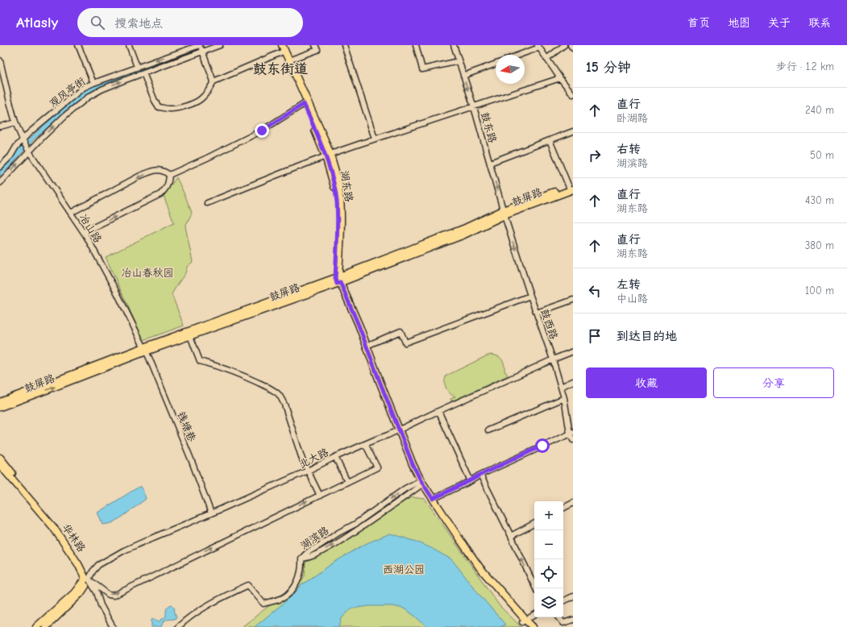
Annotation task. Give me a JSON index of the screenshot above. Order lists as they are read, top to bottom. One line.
{"streets":{"main road":["湖东路","鼓屏路","华林路"],"street":["观风亭街","鼓东路","冶山路","鼓西路","钱塘巷","北大路","湖滨路"]},"crossings":[["观风亭街","冶山路"],["鼓东路","鼓屏路"],["鼓东路","鼓西路"],["湖东路","鼓屏路"],["湖东路","北大路"],["湖东路","湖滨路"],["鼓屏路","冶山路"],["鼓屏路","鼓西路"],["鼓屏路","钱塘巷"],["冶山路","钱塘巷"],["鼓西路","北大路"],["钱塘巷","北大路"],["北大路","华林路"]],"one_way":["鼓东路","鼓西路"],"districts":["鼓东街道"],"parks":["冶山春秋园","西湖公园"],"north":"left","page":{"header":"Atlasly","search":"搜索地点","nav":["首页","地图","关于","联系"],"heading":["15 分钟","步行 · 1.2 km"],"list":[["直行","卧湖路","240 m"],["右转","湖滨路","50 m"],["直行","湖东路","430 m"],["直行","湖东路","380 m"],["左转","中山路","100 m"],"到达目的地"],"buttons":["收藏","分享"],"map_buttons":["+","−"]}}
